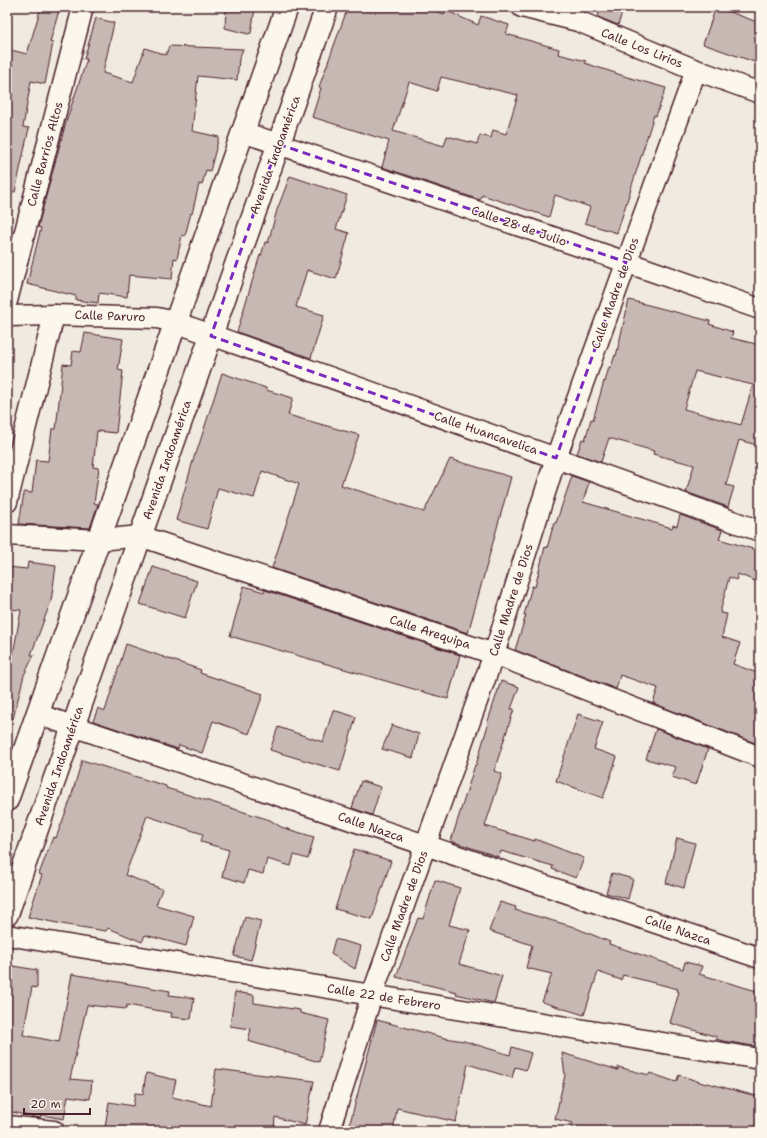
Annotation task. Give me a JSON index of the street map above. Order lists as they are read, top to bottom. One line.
{"streets":{"street":["Calle Los Lirios","Calle Barrios Altos","Avenida Indoamérica","Calle 28 de Julio","Calle Madre de Dios","Calle Paruro","Calle Huancavelica","Calle Arequipa","Calle Nazca","Calle 22 de Febrero"]},"crossings":[["Calle Los Lirios","Calle Madre de Dios"],["Avenida Indoamérica","Calle 28 de Julio"],["Avenida Indoamérica","Calle Paruro"],["Avenida Indoamérica","Calle Huancavelica"],["Avenida Indoamérica","Calle Arequipa"],["Avenida Indoamérica","Calle Nazca"],["Calle 28 de Julio","Calle Madre de Dios"],["Calle Madre de Dios","Calle Huancavelica"],["Calle Madre de Dios","Calle Arequipa"],["Calle Madre de Dios","Calle Nazca"],["Calle Madre de Dios","Calle 22 de Febrero"],["Calle Paruro","Calle Huancavelica"]],"scale_bar":"20 m"}
